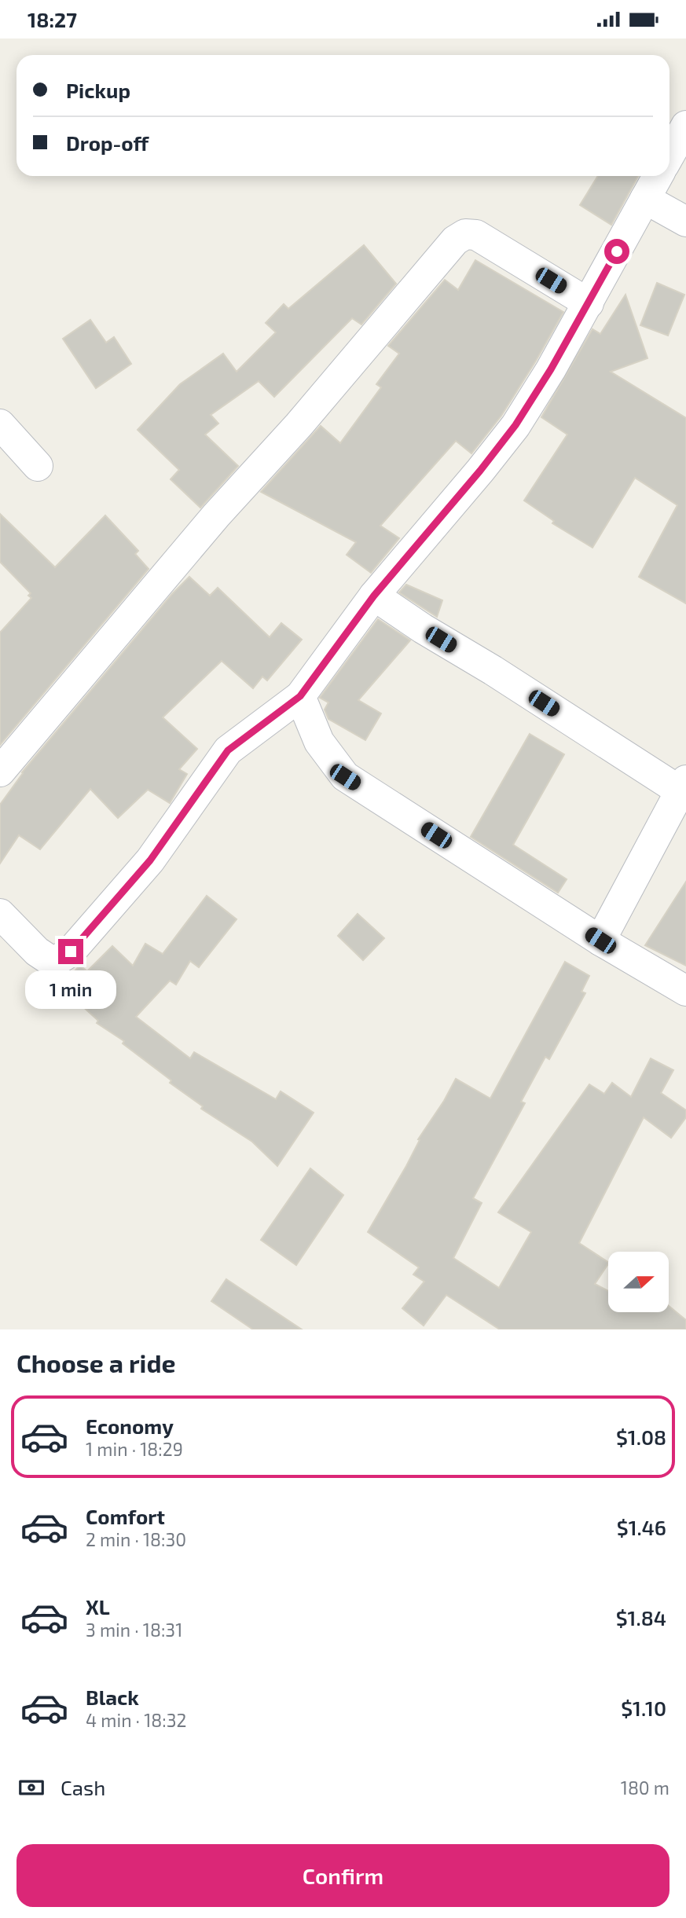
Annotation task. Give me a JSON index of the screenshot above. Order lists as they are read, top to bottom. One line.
{"north":"right","page":{"status":"18:27","banner":["Pickup","Drop-off"],"bubble":"1 min","heading":"Choose a ride","list":[{"name":"Economy","note":"1 min · 18:29","value":"$1.08"},{"name":"Comfort","note":"2 min · 18:30","value":"$1.46"},{"name":"XL","note":"3 min · 18:31","value":"$1.84"},{"name":"Black","note":"4 min · 18:32","value":"$1.10"}],"pay":["Cash","180 m"],"buttons":"Confirm"}}
